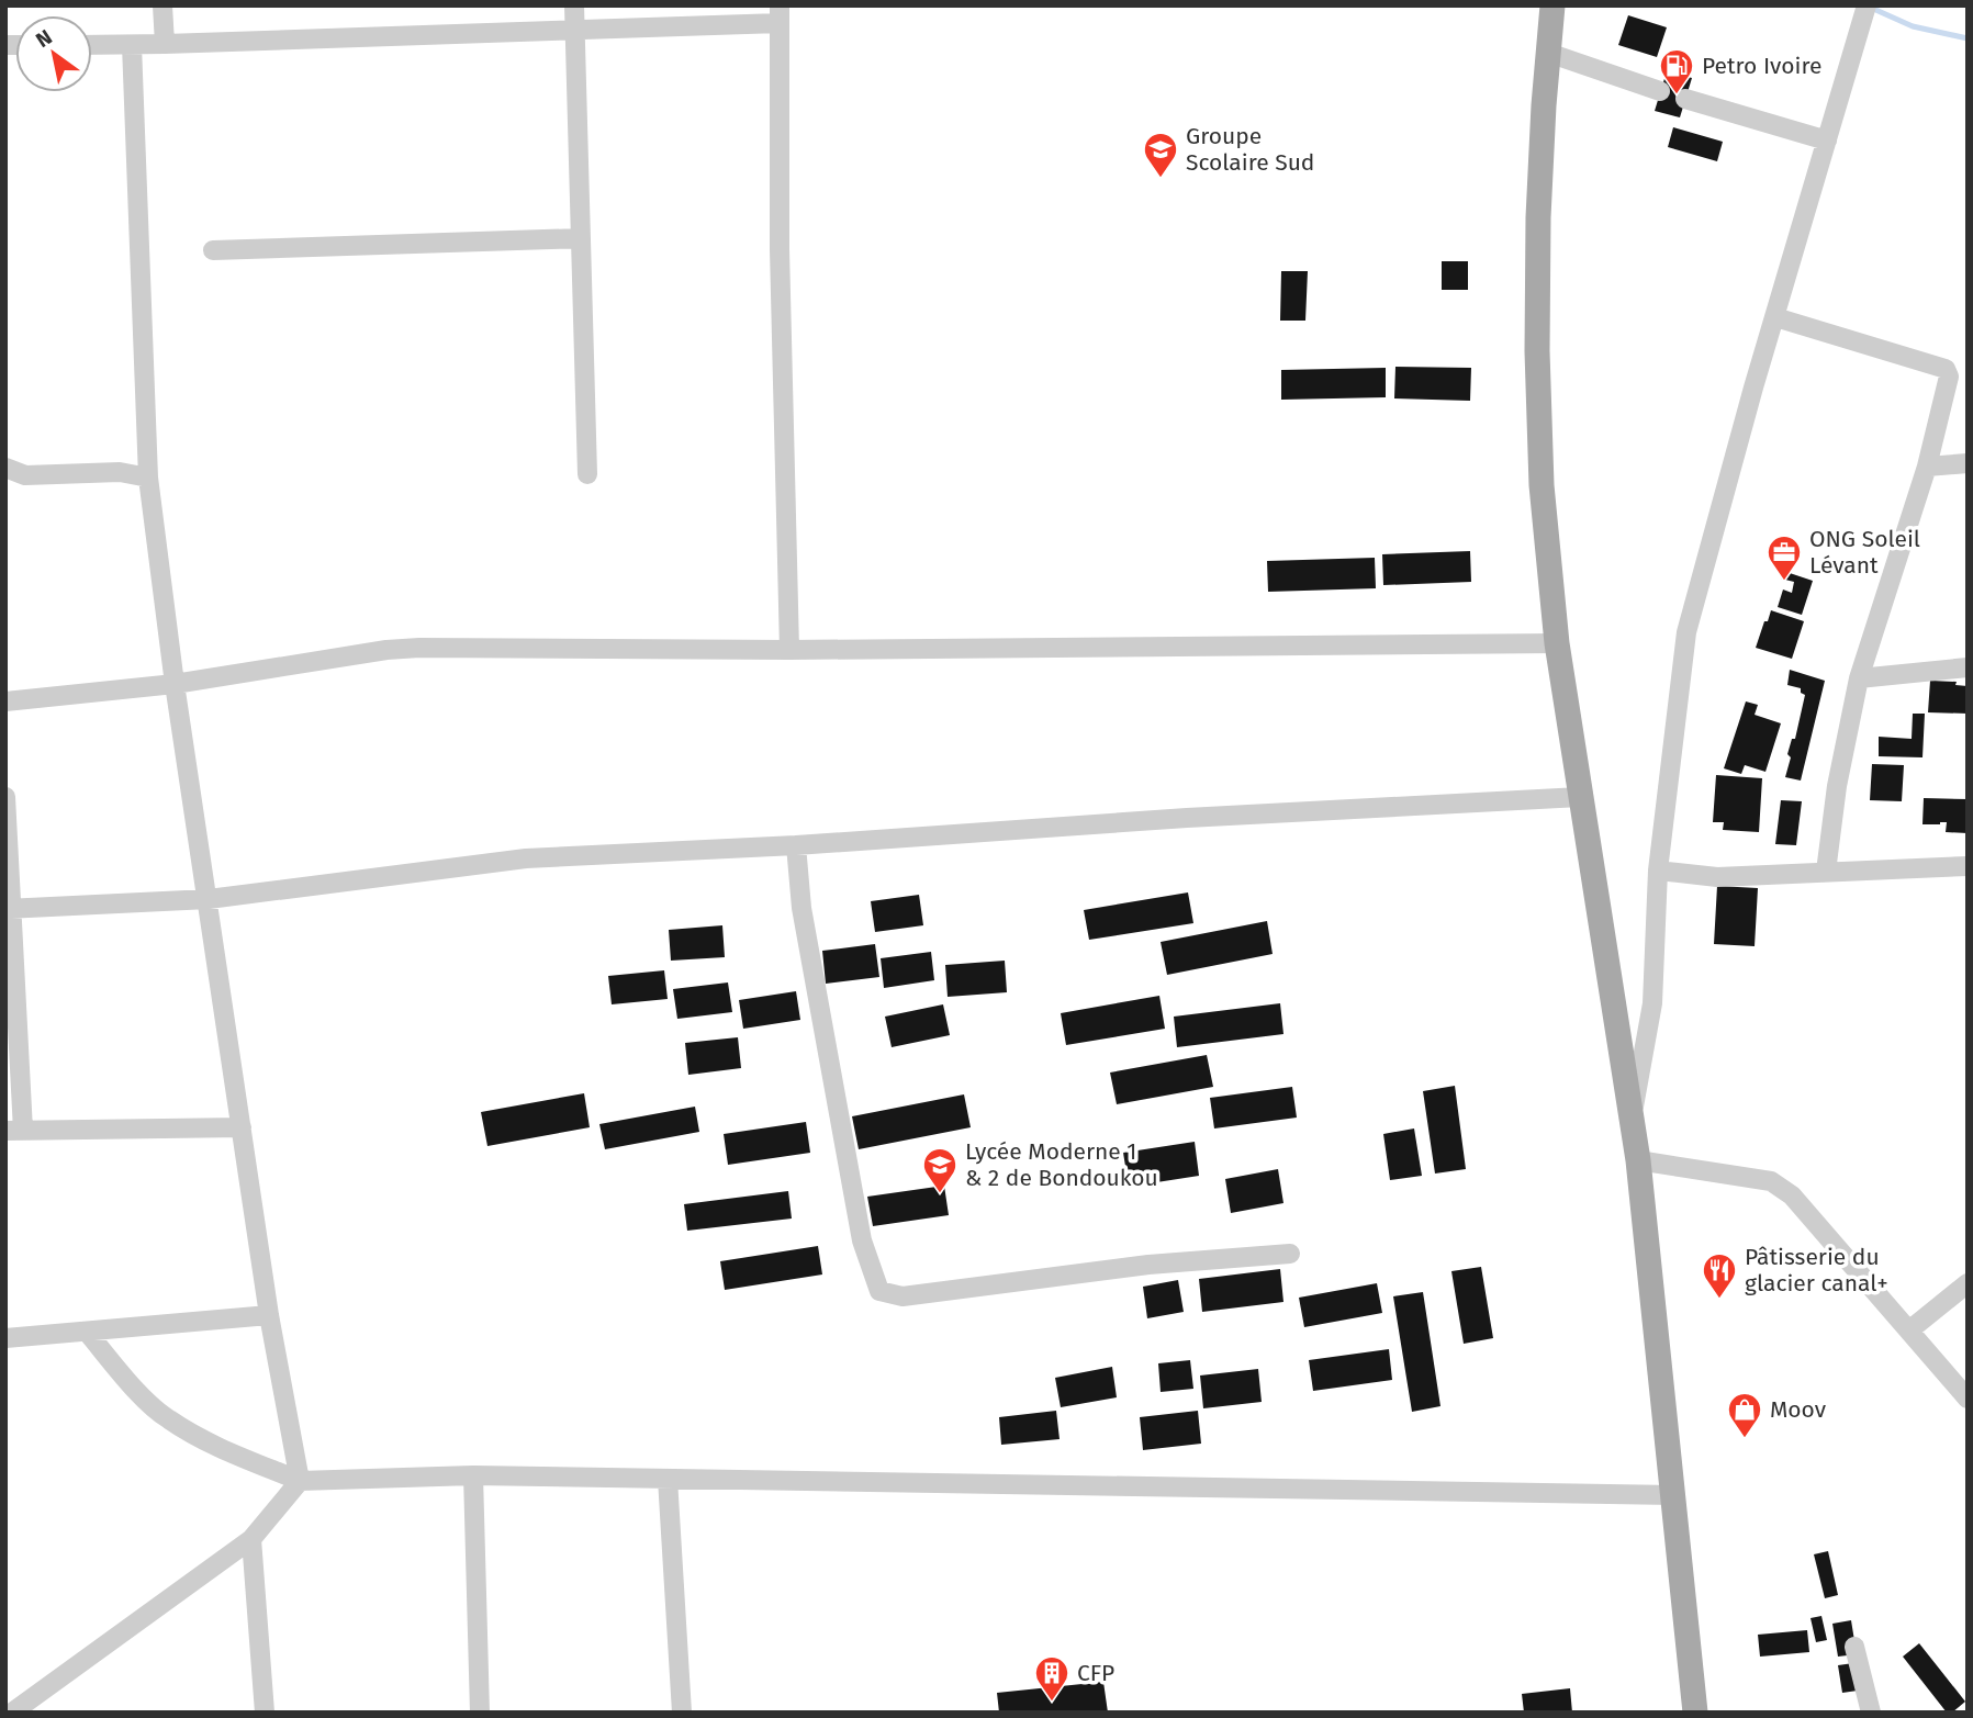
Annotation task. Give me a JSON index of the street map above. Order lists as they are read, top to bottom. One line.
{"places":{"fuel station":["Petro Ivoire"],"school or university":["Groupe Scolaire Sud","Lycée Moderne 1 & 2 de Bondoukou"],"office":["ONG Soleil Lévant"],"restaurant":["Pâtisserie du glacier canal+"],"shop":["Moov"],"building":["CFP"]},"north":"top left"}
